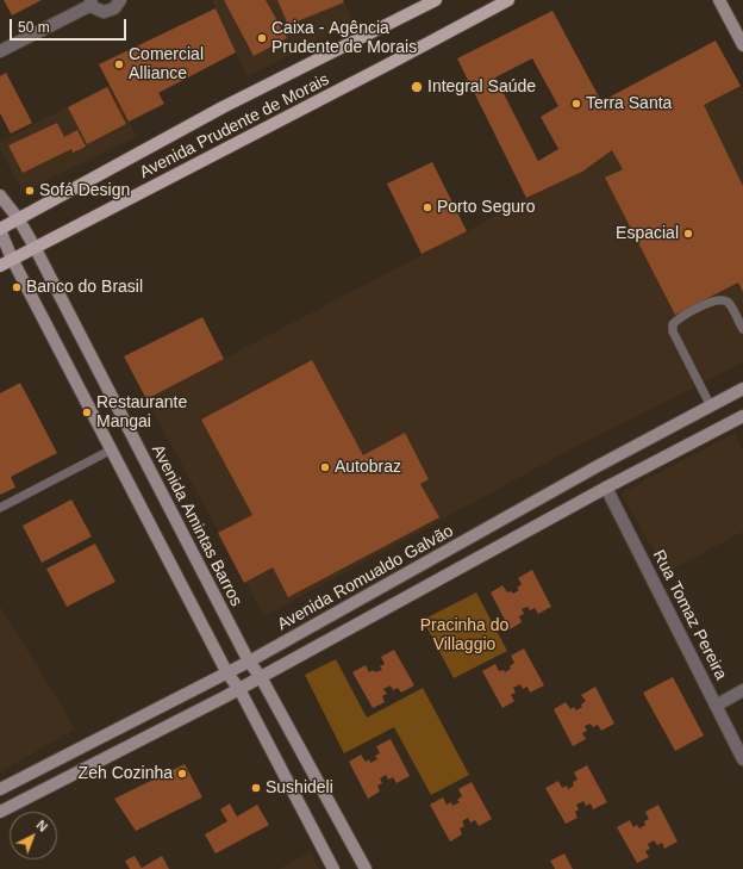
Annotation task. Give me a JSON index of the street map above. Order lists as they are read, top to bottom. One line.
{"streets":{"main road":["Avenida Prudente de Morais","Avenida Amintas Barros","Avenida Romualdo Galvão"],"street":["Rua Tomaz Pereira"]},"crossings":[["Avenida Prudente de Morais","Avenida Amintas Barros"],["Avenida Amintas Barros","Avenida Romualdo Galvão"]],"parks":["Pracinha do Villaggio"],"places":["Caixa - Agência Prudente de Morais","Comercial Alliance","Integral Saúde","Terra Santa","Sofá Design","Porto Seguro","Espacial","Banco do Brasil","Restaurante Mangai","Autobraz","Zeh Cozinha","Sushideli"],"scale_bar":"50 m","north":"top right"}
